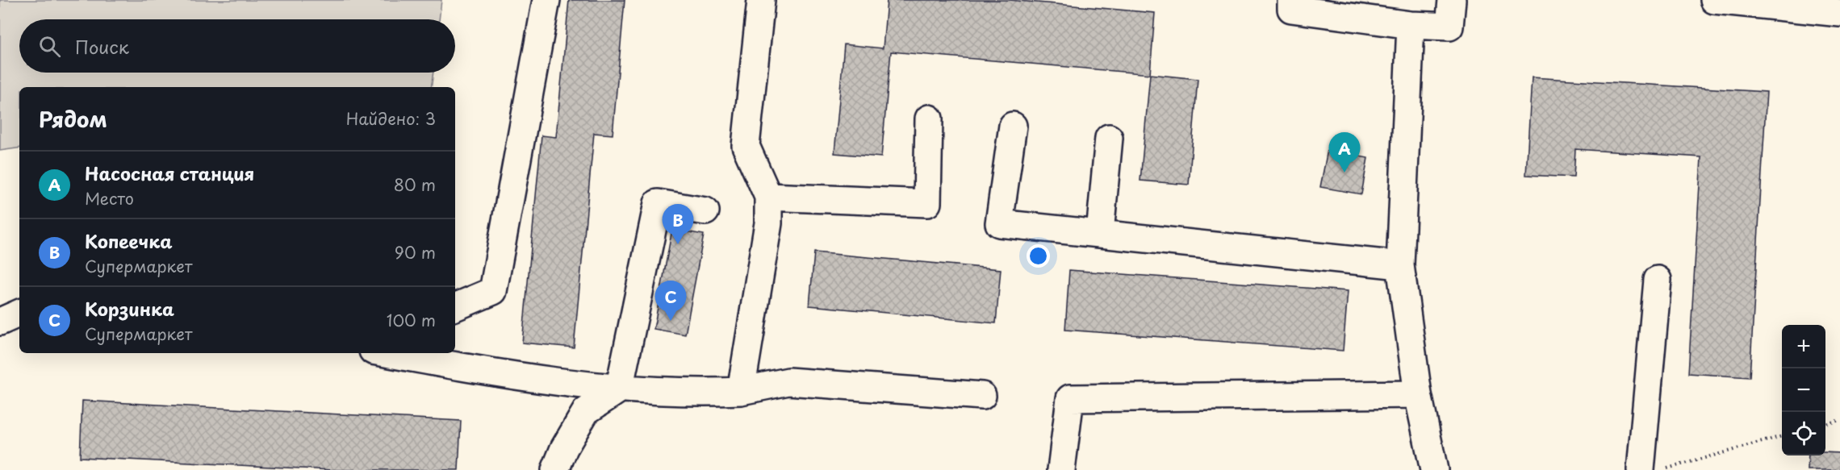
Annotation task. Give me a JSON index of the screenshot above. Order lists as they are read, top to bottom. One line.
{"page":{"search":"Поиск","heading":["Рядом","Найдено: 3"],"pins":["A","B","C"],"list":[{"mark":"A","name":"Насосная станция","note":"Место","value":"80 m"},{"mark":"B","name":"Копеечка","note":"Супермаркет","value":"90 m"},{"mark":"C","name":"Корзинка","note":"Супермаркет","value":"100 m"}],"map_buttons":["+","−"]}}
